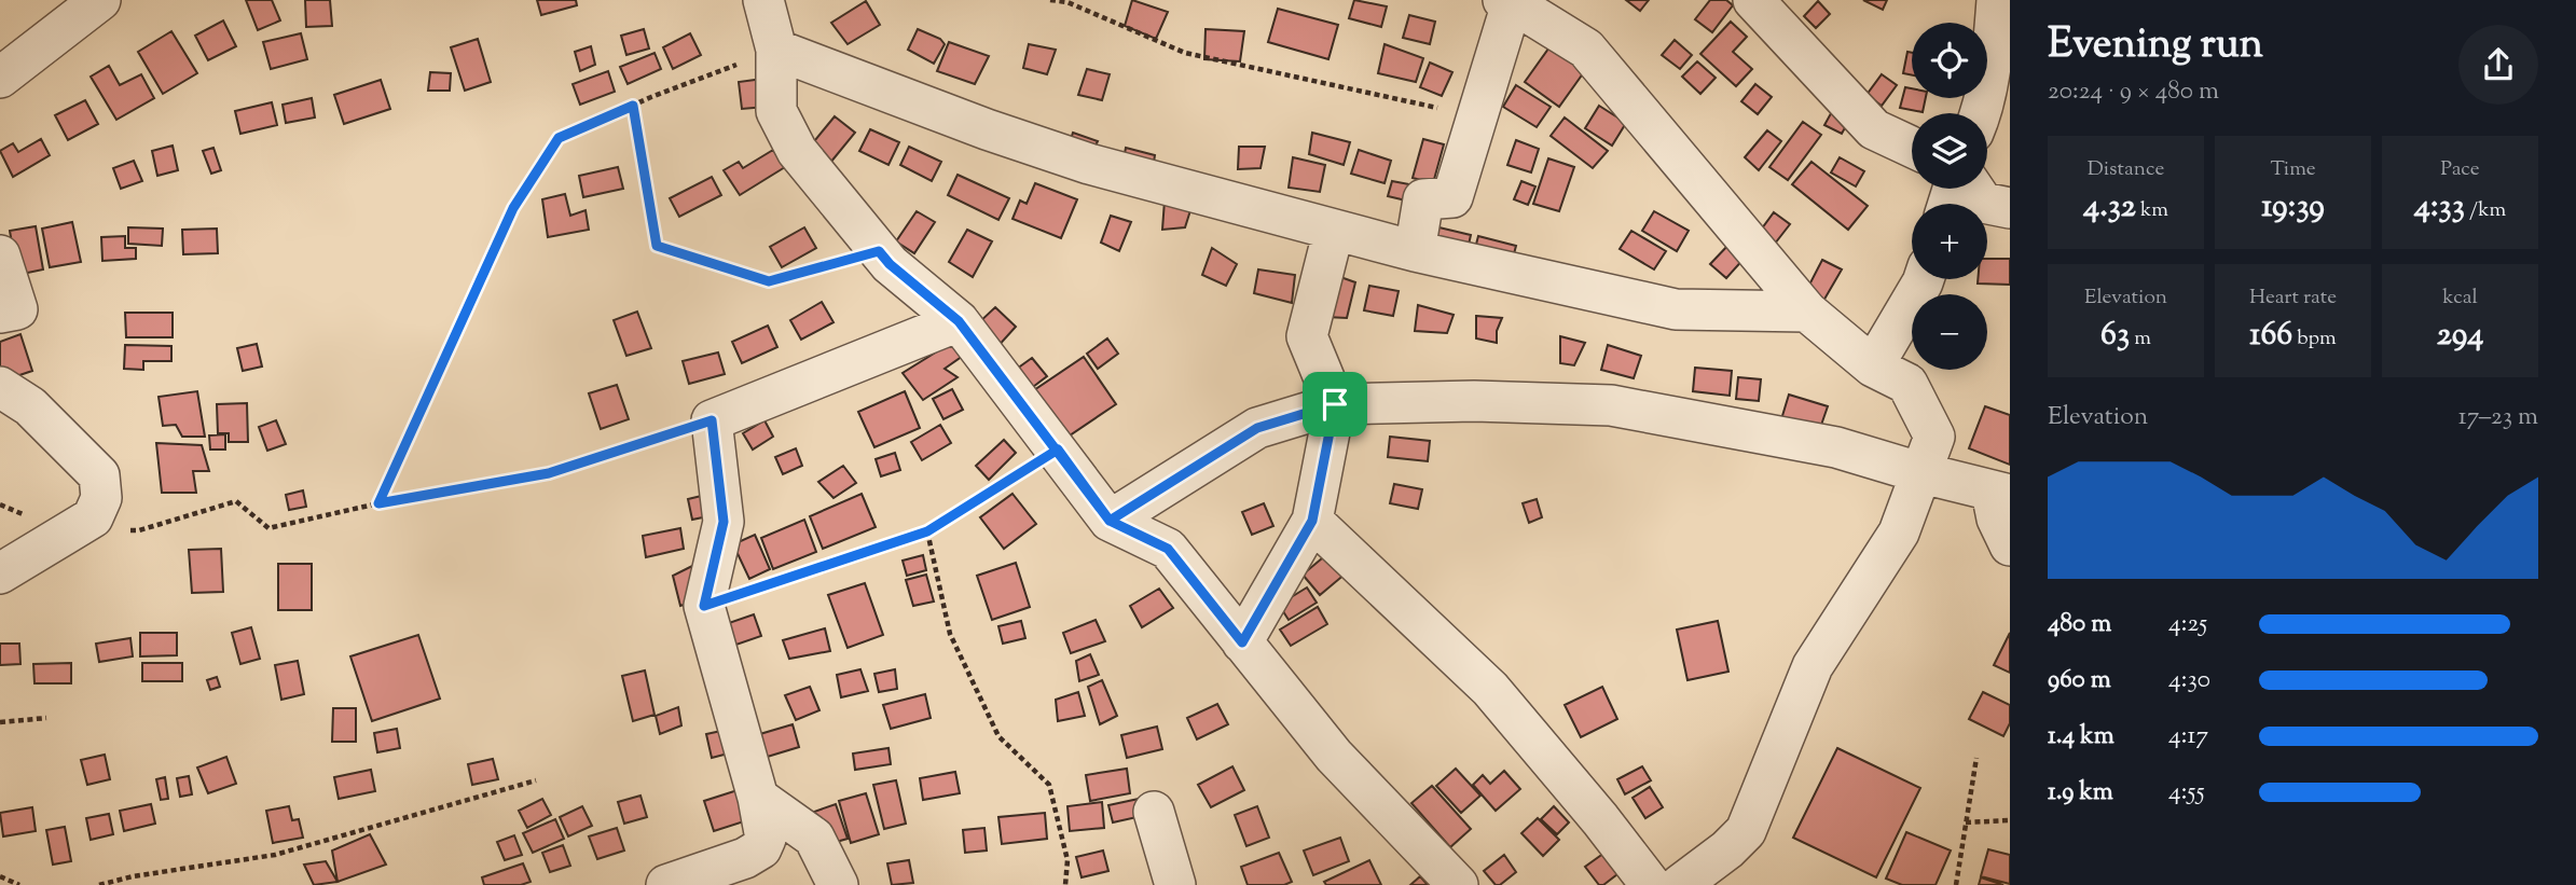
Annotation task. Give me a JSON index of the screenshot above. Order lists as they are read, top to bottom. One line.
{"page":{"heading":["Evening run","20:24 · 9 × 480 m"],"map_buttons":["+","−"],"stats":[["Distance","4.32 km"],["Time","19:39"],["Pace","4:33 /km"],["Elevation","63 m"],["Heart rate","166 bpm"],["kcal","294"]],"chart":["Elevation","17–23 m"],"list":[{"name":"480 m","note":"4:25"},{"name":"960 m","note":"4:30"},{"name":"1.4 km","note":"4:17"},{"name":"1.9 km","note":"4:55"}]}}
